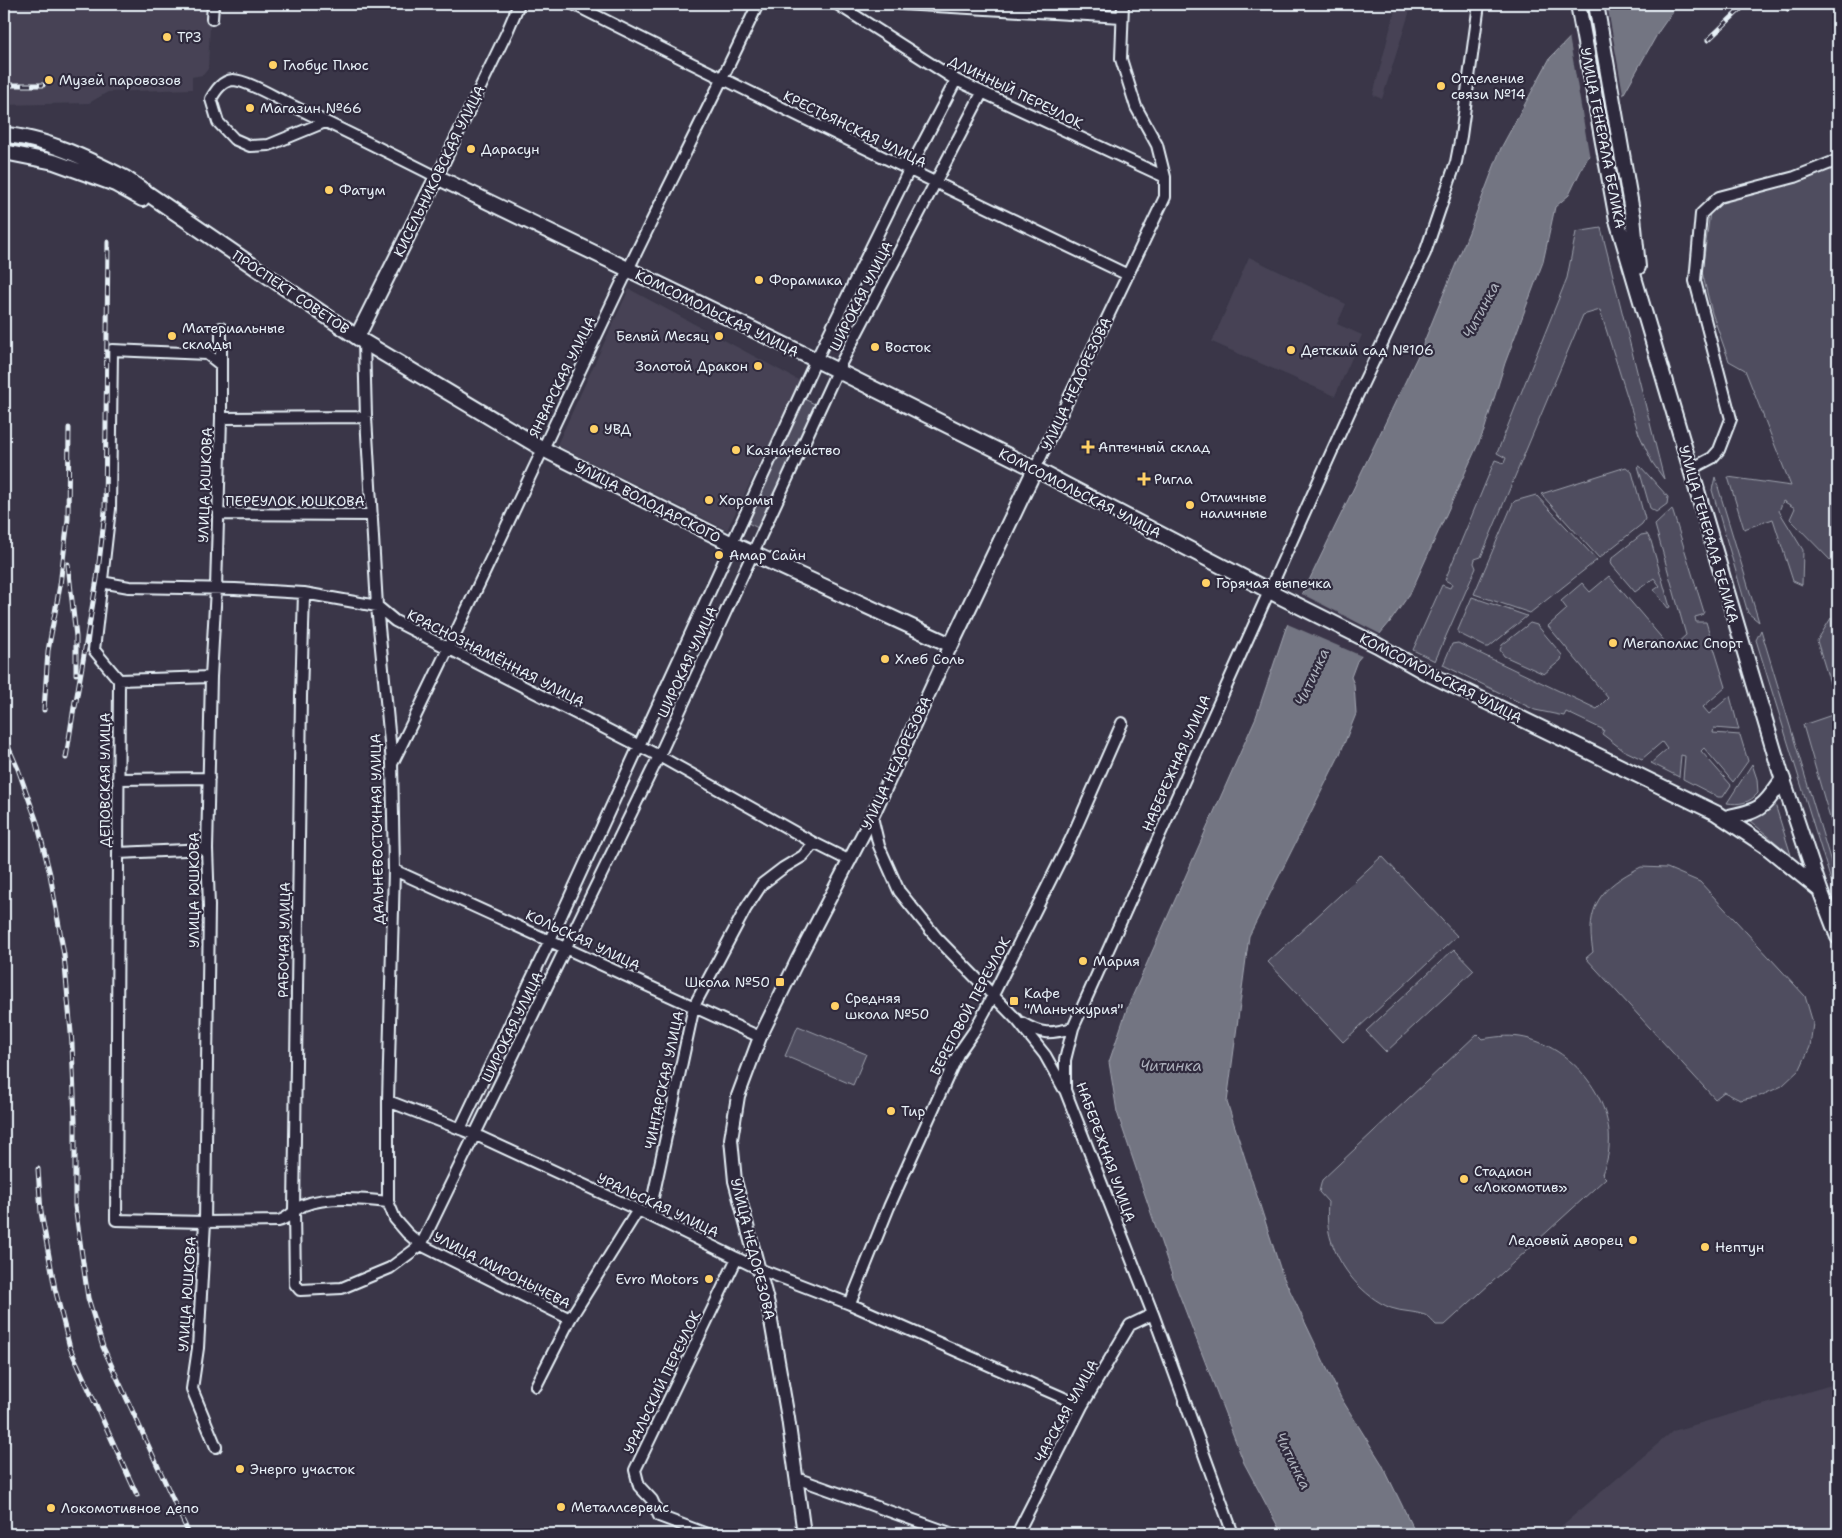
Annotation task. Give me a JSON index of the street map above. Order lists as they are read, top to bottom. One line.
{"streets":{"main road":["УЛИЦА ГЕНЕРАЛА БЕЛИКА","КИСЕЛЬНИКОВСКАЯ УЛИЦА","ПРОСПЕКТ СОВЕТОВ","КОМСОМОЛЬСКАЯ УЛИЦА","УЛИЦА НЕДОРЕЗОВА","УЛИЦА ВОЛОДАРСКОГО"],"street":["ДЛИННЫЙ ПЕРЕУЛОК","КРЕСТЬЯНСКАЯ УЛИЦА","ШИРОКАЯ УЛИЦА","ЯНВАРСКАЯ УЛИЦА","УЛИЦА ЮШКОВА","ПЕРЕУЛОК ЮШКОВА","КРАСНОЗНАМЁННАЯ УЛИЦА","НАБЕРЕЖНАЯ УЛИЦА","ДЕПОВСКАЯ УЛИЦА","ДАЛЬНЕВОСТОЧНАЯ УЛИЦА","РАБОЧАЯ УЛИЦА","КОЛЬСКАЯ УЛИЦА","БЕРЕГОВОЙ ПЕРЕУЛОК","ЧИНГАРСКАЯ УЛИЦА","УРАЛЬСКАЯ УЛИЦА","УЛИЦА МИРОНЫЧЕВА","УРАЛЬСКИЙ ПЕРЕУЛОК","ЧАРСКАЯ УЛИЦА"]},"crossings":[["ДЛИННЫЙ ПЕРЕУЛОК","ШИРОКАЯ УЛИЦА"],["ДЛИННЫЙ ПЕРЕУЛОК","УЛИЦА НЕДОРЕЗОВА"],["КРЕСТЬЯНСКАЯ УЛИЦА","ШИРОКАЯ УЛИЦА"],["КРЕСТЬЯНСКАЯ УЛИЦА","ЯНВАРСКАЯ УЛИЦА"],["КРЕСТЬЯНСКАЯ УЛИЦА","УЛИЦА НЕДОРЕЗОВА"],["УЛИЦА ГЕНЕРАЛА БЕЛИКА","КОМСОМОЛЬСКАЯ УЛИЦА"],["КИСЕЛЬНИКОВСКАЯ УЛИЦА","ПРОСПЕКТ СОВЕТОВ"],["КИСЕЛЬНИКОВСКАЯ УЛИЦА","КОМСОМОЛЬСКАЯ УЛИЦА"],["КИСЕЛЬНИКОВСКАЯ УЛИЦА","УЛИЦА ВОЛОДАРСКОГО"],["КИСЕЛЬНИКОВСКАЯ УЛИЦА","ДАЛЬНЕВОСТОЧНАЯ УЛИЦА"],["ПРОСПЕКТ СОВЕТОВ","УЛИЦА ВОЛОДАРСКОГО"],["ПРОСПЕКТ СОВЕТОВ","ДАЛЬНЕВОСТОЧНАЯ УЛИЦА"],["ШИРОКАЯ УЛИЦА","КОМСОМОЛЬСКАЯ УЛИЦА"],["ШИРОКАЯ УЛИЦА","УЛИЦА ВОЛОДАРСКОГО"],["ШИРОКАЯ УЛИЦА","КРАСНОЗНАМЁННАЯ УЛИЦА"],["ШИРОКАЯ УЛИЦА","ДАЛЬНЕВОСТОЧНАЯ УЛИЦА"],["ШИРОКАЯ УЛИЦА","РАБОЧАЯ УЛИЦА"],["ШИРОКАЯ УЛИЦА","КОЛЬСКАЯ УЛИЦА"],["ШИРОКАЯ УЛИЦА","УРАЛЬСКАЯ УЛИЦА"],["ШИРОКАЯ УЛИЦА","УЛИЦА МИРОНЫЧЕВА"],["КОМСОМОЛЬСКАЯ УЛИЦА","ЯНВАРСКАЯ УЛИЦА"],["КОМСОМОЛЬСКАЯ УЛИЦА","УЛИЦА НЕДОРЕЗОВА"],["КОМСОМОЛЬСКАЯ УЛИЦА","НАБЕРЕЖНАЯ УЛИЦА"],["ЯНВАРСКАЯ УЛИЦА","УЛИЦА ВОЛОДАРСКОГО"],["ЯНВАРСКАЯ УЛИЦА","КРАСНОЗНАМЁННАЯ УЛИЦА"],["ЯНВАРСКАЯ УЛИЦА","ДАЛЬНЕВОСТОЧНАЯ УЛИЦА"],["УЛИЦА НЕДОРЕЗОВА","УЛИЦА ВОЛОДАРСКОГО"],["УЛИЦА НЕДОРЕЗОВА","КРАСНОЗНАМЁННАЯ УЛИЦА"],["УЛИЦА НЕДОРЕЗОВА","КОЛЬСКАЯ УЛИЦА"],["УЛИЦА НЕДОРЕЗОВА","УРАЛЬСКАЯ УЛИЦА"],["УЛИЦА ЮШКОВА","ПЕРЕУЛОК ЮШКОВА"],["УЛИЦА ЮШКОВА","КРАСНОЗНАМЁННАЯ УЛИЦА"],["УЛИЦА ЮШКОВА","ДЕПОВСКАЯ УЛИЦА"],["ПЕРЕУЛОК ЮШКОВА","ДАЛЬНЕВОСТОЧНАЯ УЛИЦА"],["УЛИЦА ВОЛОДАРСКОГО","ДАЛЬНЕВОСТОЧНАЯ УЛИЦА"],["КРАСНОЗНАМЁННАЯ УЛИЦА","ДАЛЬНЕВОСТОЧНАЯ УЛИЦА"],["КРАСНОЗНАМЁННАЯ УЛИЦА","РАБОЧАЯ УЛИЦА"],["КРАСНОЗНАМЁННАЯ УЛИЦА","ЧИНГАРСКАЯ УЛИЦА"],["НАБЕРЕЖНАЯ УЛИЦА","ЧАРСКАЯ УЛИЦА"],["ДАЛЬНЕВОСТОЧНАЯ УЛИЦА","РАБОЧАЯ УЛИЦА"],["ДАЛЬНЕВОСТОЧНАЯ УЛИЦА","КОЛЬСКАЯ УЛИЦА"],["ДАЛЬНЕВОСТОЧНАЯ УЛИЦА","УРАЛЬСКАЯ УЛИЦА"],["ДАЛЬНЕВОСТОЧНАЯ УЛИЦА","УЛИЦА МИРОНЫЧЕВА"],["РАБОЧАЯ УЛИЦА","УЛИЦА МИРОНЫЧЕВА"],["КОЛЬСКАЯ УЛИЦА","ЧИНГАРСКАЯ УЛИЦА"],["БЕРЕГОВОЙ ПЕРЕУЛОК","УРАЛЬСКАЯ УЛИЦА"],["ЧИНГАРСКАЯ УЛИЦА","УРАЛЬСКАЯ УЛИЦА"],["УРАЛЬСКАЯ УЛИЦА","УРАЛЬСКИЙ ПЕРЕУЛОК"],["УРАЛЬСКАЯ УЛИЦА","ЧАРСКАЯ УЛИЦА"]],"water":["Читинка"],"places":{"other":["ТРЗ","Глобус Плюс","Музей паровозов","Отделение связи №14","Магазин №66","Дарасун","Фатум","Форамика","Материальные склады","Белый Месяц","Восток","Детский сад №106","Золотой Дракон","УВД","Казначейство","Хоромы","Отличные наличные","Амар Сайн","Горячая выпечка","Мегаполис Спорт","Хлеб Соль","Мария","Средняя школа №50","Тир","Стадион «Локомотив»","Ледовый дворец","Нептун","Evro Motors","Энерго участок","Металлсервис","Локомотивное депо"],"health":["Аптечный склад","Ригла"],"transit":["Школа №50","Кафе \"Маньчжурия\""]}}
